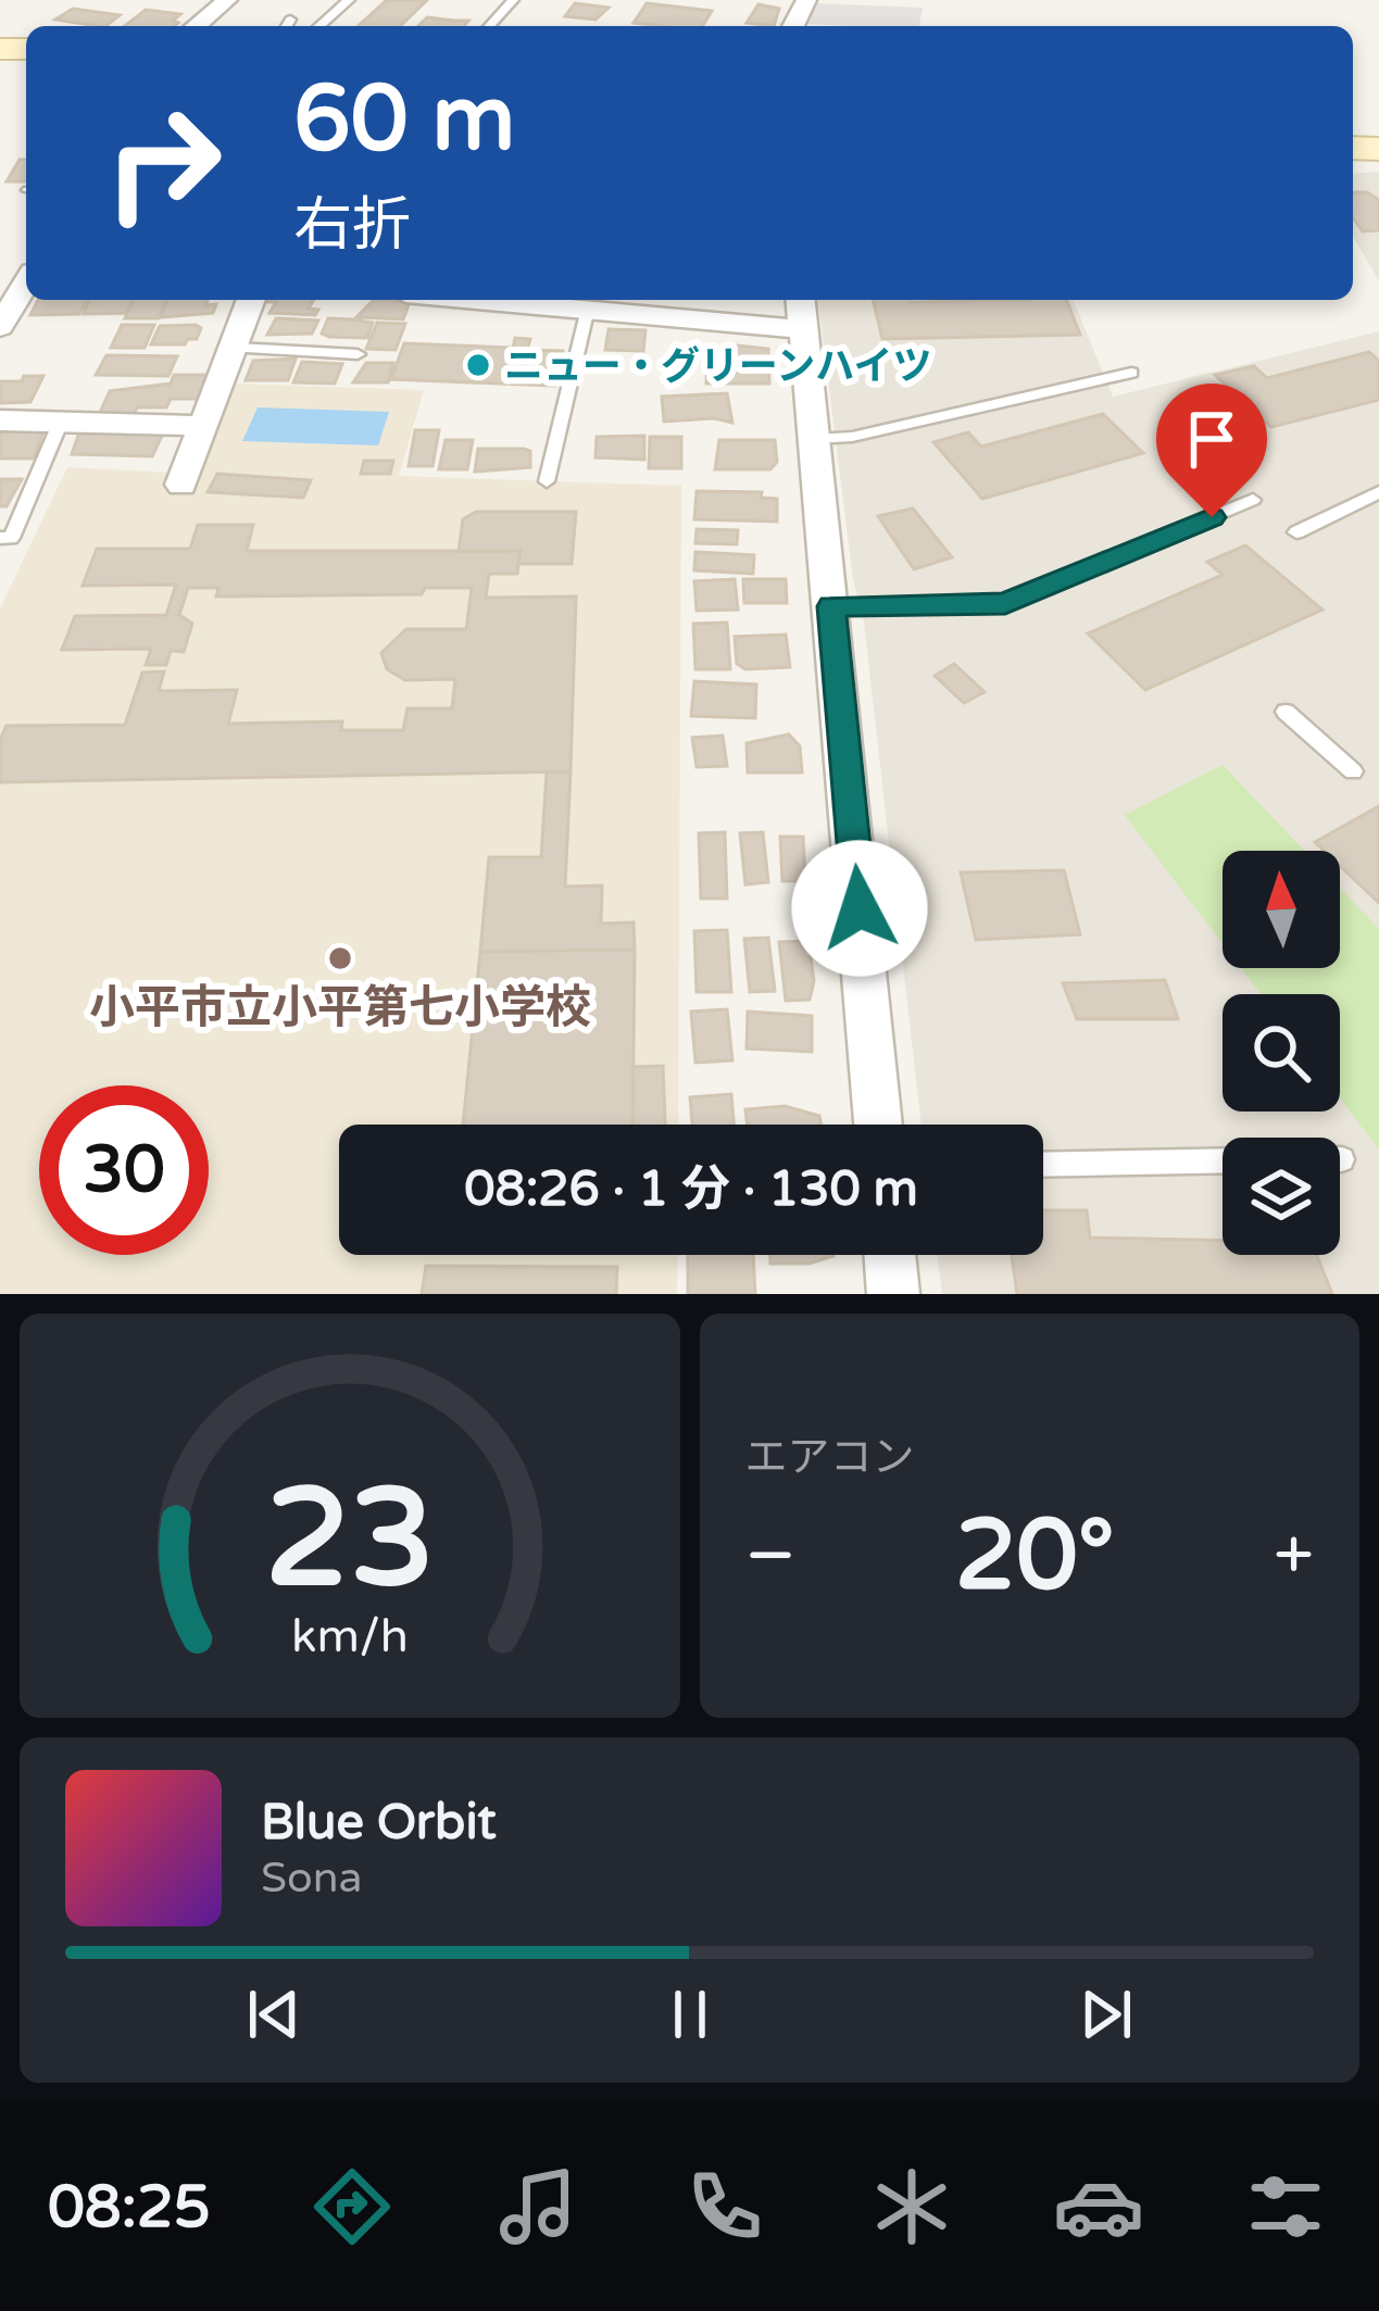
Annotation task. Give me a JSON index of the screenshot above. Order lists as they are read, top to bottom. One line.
{"places":["ニュー・グリーンハイツ","小平市立小平第七小学校"],"north":"top","page":{"turn":["60 m","右折"],"limit":"30","trip":"08:26 · 1 分 · 130 m","tile":"エアコン","heat":["−","20°","+"],"song":["Blue Orbit","Sona"],"tabs":"08:25","gauge":["23","km/h"]}}
